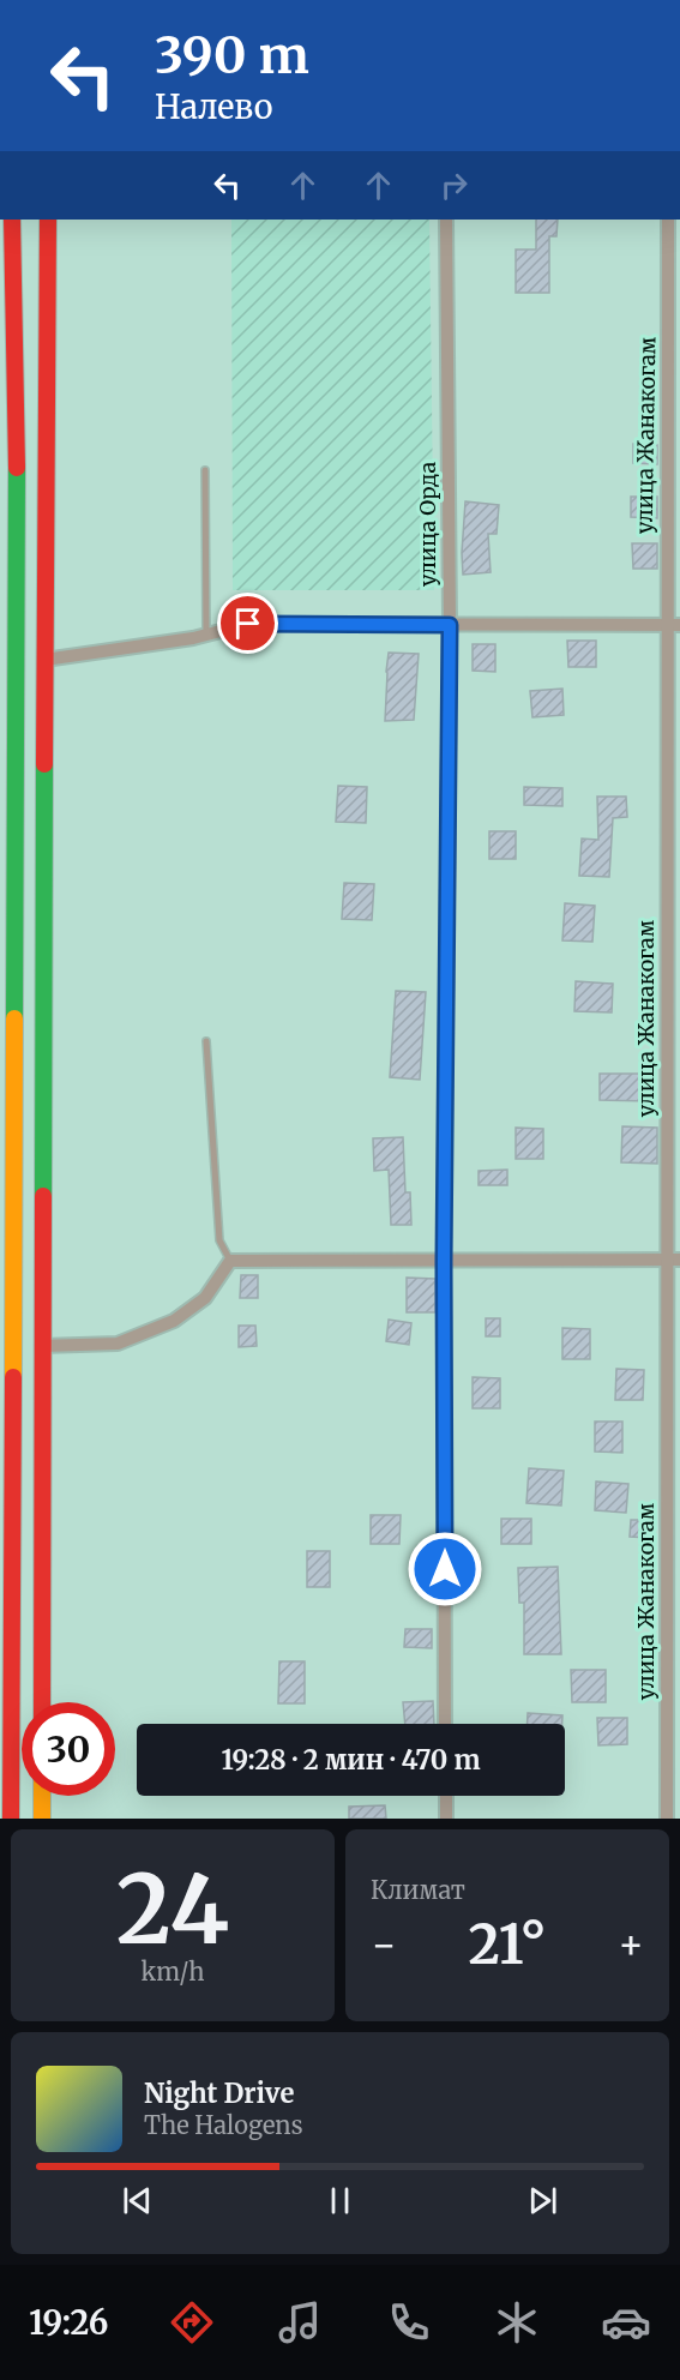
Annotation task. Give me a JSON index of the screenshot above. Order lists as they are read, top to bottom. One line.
{"streets":{"street":["улица Жанакогам","улица Орда"]},"page":{"turn":["390 m","Налево"],"limit":"30","trip":"19:28 · 2 мин · 470 m","tile":[["24","km/h"],"Климат"],"heat":["−","21°","+"],"song":["Night Drive","The Halogens"],"tabs":"19:26"}}
